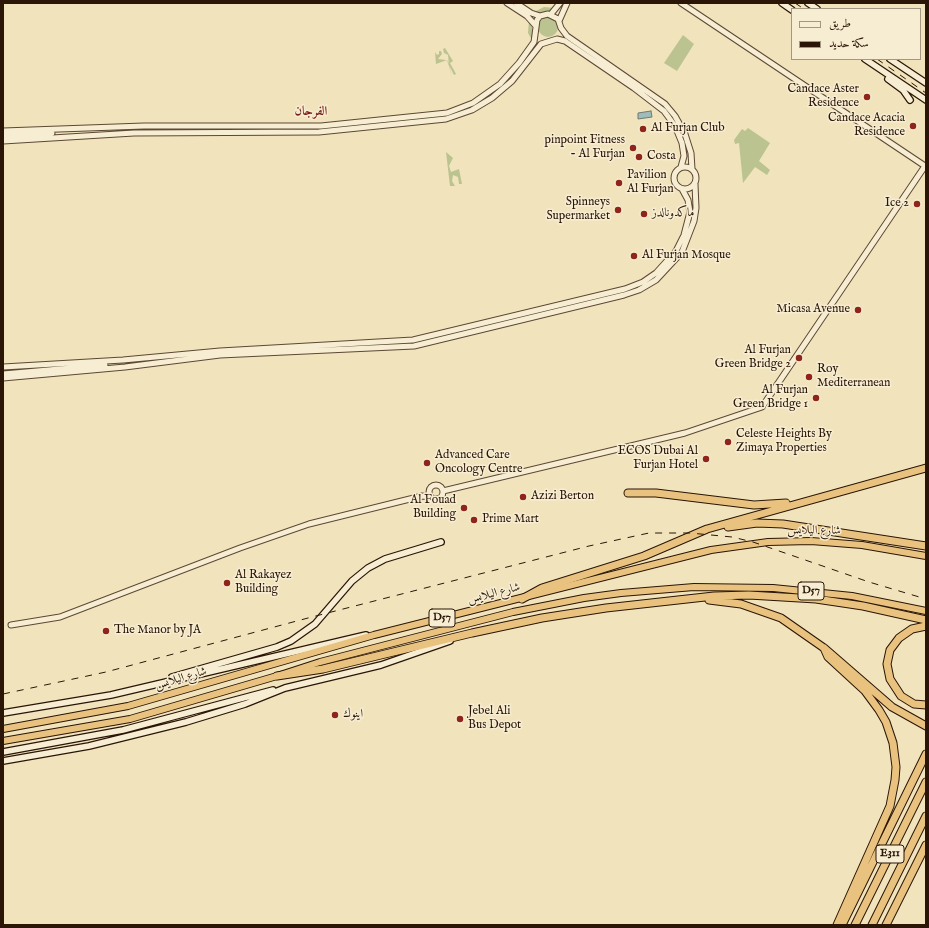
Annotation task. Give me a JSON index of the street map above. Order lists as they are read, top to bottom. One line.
{"streets":{"highway":["شارع اليلايس","D57","E311"]},"districts":["الفرجان"],"places":["Candace Aster Residence","Candace Acacia Residence","Al Furjan Club","pinpoint Fitness - Al Furjan","Costa","Pavilion Al Furjan","Ice 2","Spinneys Supermarket","ماكدونالدز","Al Furjan Mosque","Micasa Avenue","Al Furjan Green Bridge 2","Roy Mediterranean","Al Furjan Green Bridge 1","Celeste Heights By Zimaya Properties","ECOS Dubai Al Furjan Hotel","Advanced Care Oncology Centre","Azizi Berton","Al Fouad Building","Prime Mart","Al Rakayez Building","The Manor by JA","اينوك","Jebel Ali Bus Depot"],"legend":["طريق","سكة حديد"]}
